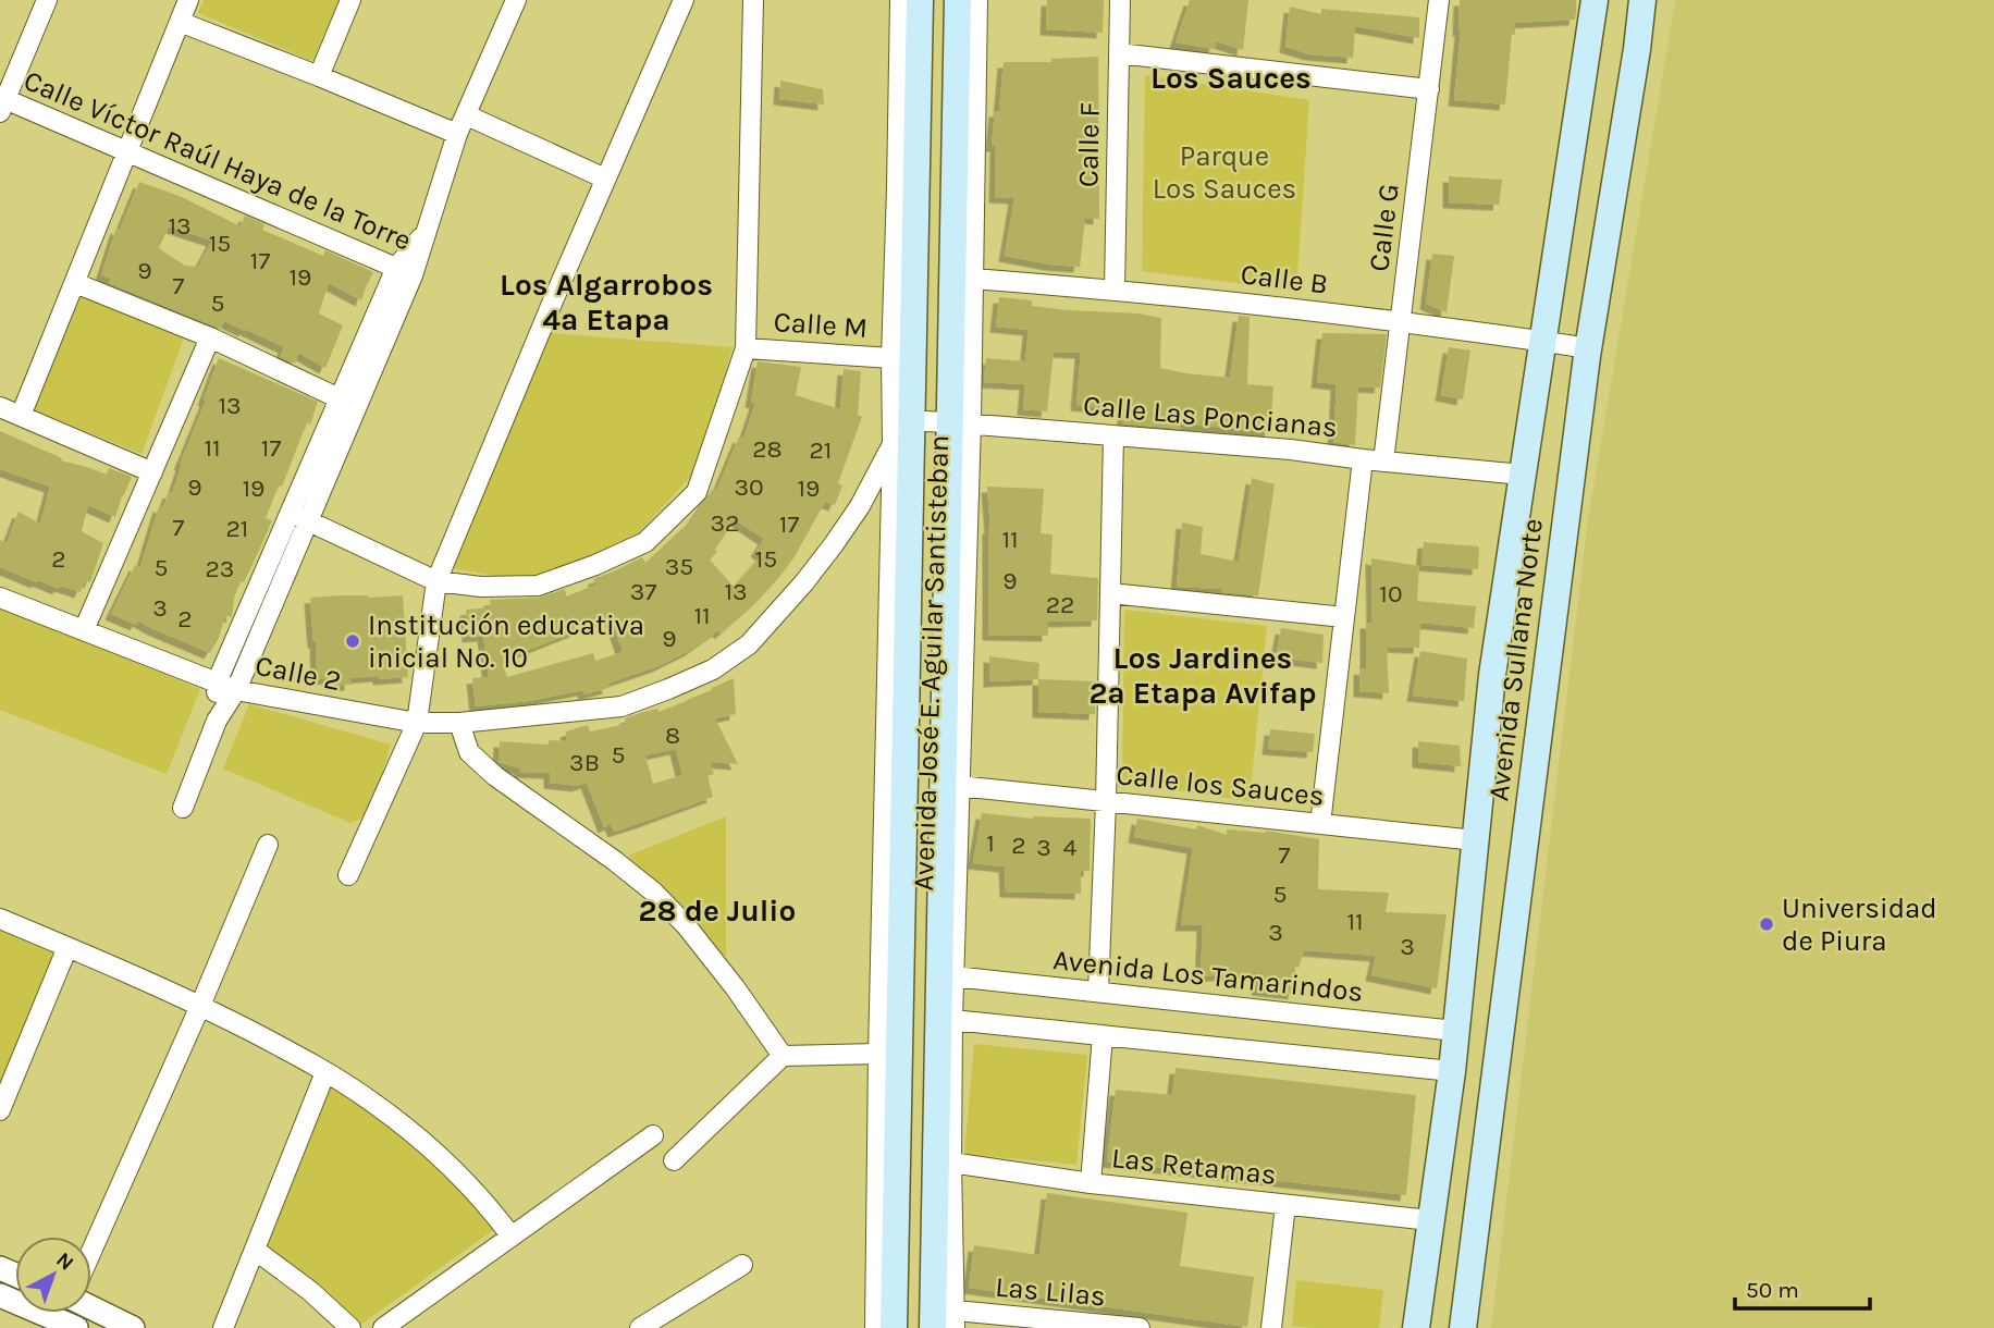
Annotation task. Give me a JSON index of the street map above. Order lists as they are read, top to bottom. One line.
{"streets":{"main road":["Avenida Sullana Norte","Avenida José E. Aguilar Santisteban"],"street":["Calle F","Calle Víctor Raúl Haya de la Torre","Calle G","Calle B","Calle M","Calle Las Poncianas","Calle 2","Calle los Sauces","Avenida Los Tamarindos","Las Retamas","Las Lilas"]},"crossings":[["Calle F","Calle B"],["Calle G","Calle B"],["Calle G","Calle Las Poncianas"],["Calle B","Avenida Sullana Norte"],["Calle B","Avenida José E. Aguilar Santisteban"],["Calle M","Avenida José E. Aguilar Santisteban"],["Calle Las Poncianas","Avenida Sullana Norte"],["Calle Las Poncianas","Avenida José E. Aguilar Santisteban"],["Avenida Sullana Norte","Calle los Sauces"],["Avenida Sullana Norte","Avenida Los Tamarindos"],["Avenida Sullana Norte","Las Retamas"],["Avenida José E. Aguilar Santisteban","Calle 2"],["Avenida José E. Aguilar Santisteban","Calle los Sauces"],["Avenida José E. Aguilar Santisteban","Avenida Los Tamarindos"],["Avenida José E. Aguilar Santisteban","Las Retamas"],["Avenida José E. Aguilar Santisteban","Las Lilas"]],"districts":["Los Sauces","Los Algarrobos 4ª Etapa","Los Jardines 2ª Etapa Avifap","28 de Julio"],"parks":["Parque Los Sauces"],"places":["Institución educativa inicial No. 10","Universidad de Piura"],"house_numbers":["13","15","17","9","19","7","5","13","11","17","28","21","9","30","19","19","32","17","7","21","11","2","15","35","5","23","9","37","13","10","22","3","11","2","9","8","5","3B","1","2","3","4","7","5","11","3","3"],"scale_bar":"50 m","north":"top right"}
